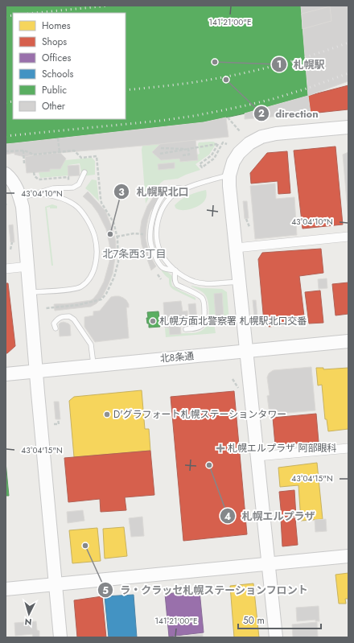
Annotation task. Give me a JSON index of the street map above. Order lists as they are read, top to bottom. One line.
{"streets":{"street":["北8条通"]},"districts":["北7条西3丁目"],"places":{"other":["札幌駅","direction","札幌駅北口","札幌方面北警察署 札幌駅北口交番","D'グラフォート札幌ステーションタワー","札幌エルプラザ","ラ・クラッセ札幌ステーションフロント"],"health":["札幌エルプラザ 阿部眼科"]},"legend":["Homes","Shops","Offices","Schools","Public","Other"],"scale_bar":"50 m","north":"bottom","coordinates":["141°21'00\"E","43°04'10\"N","43°04'15\"N"]}
